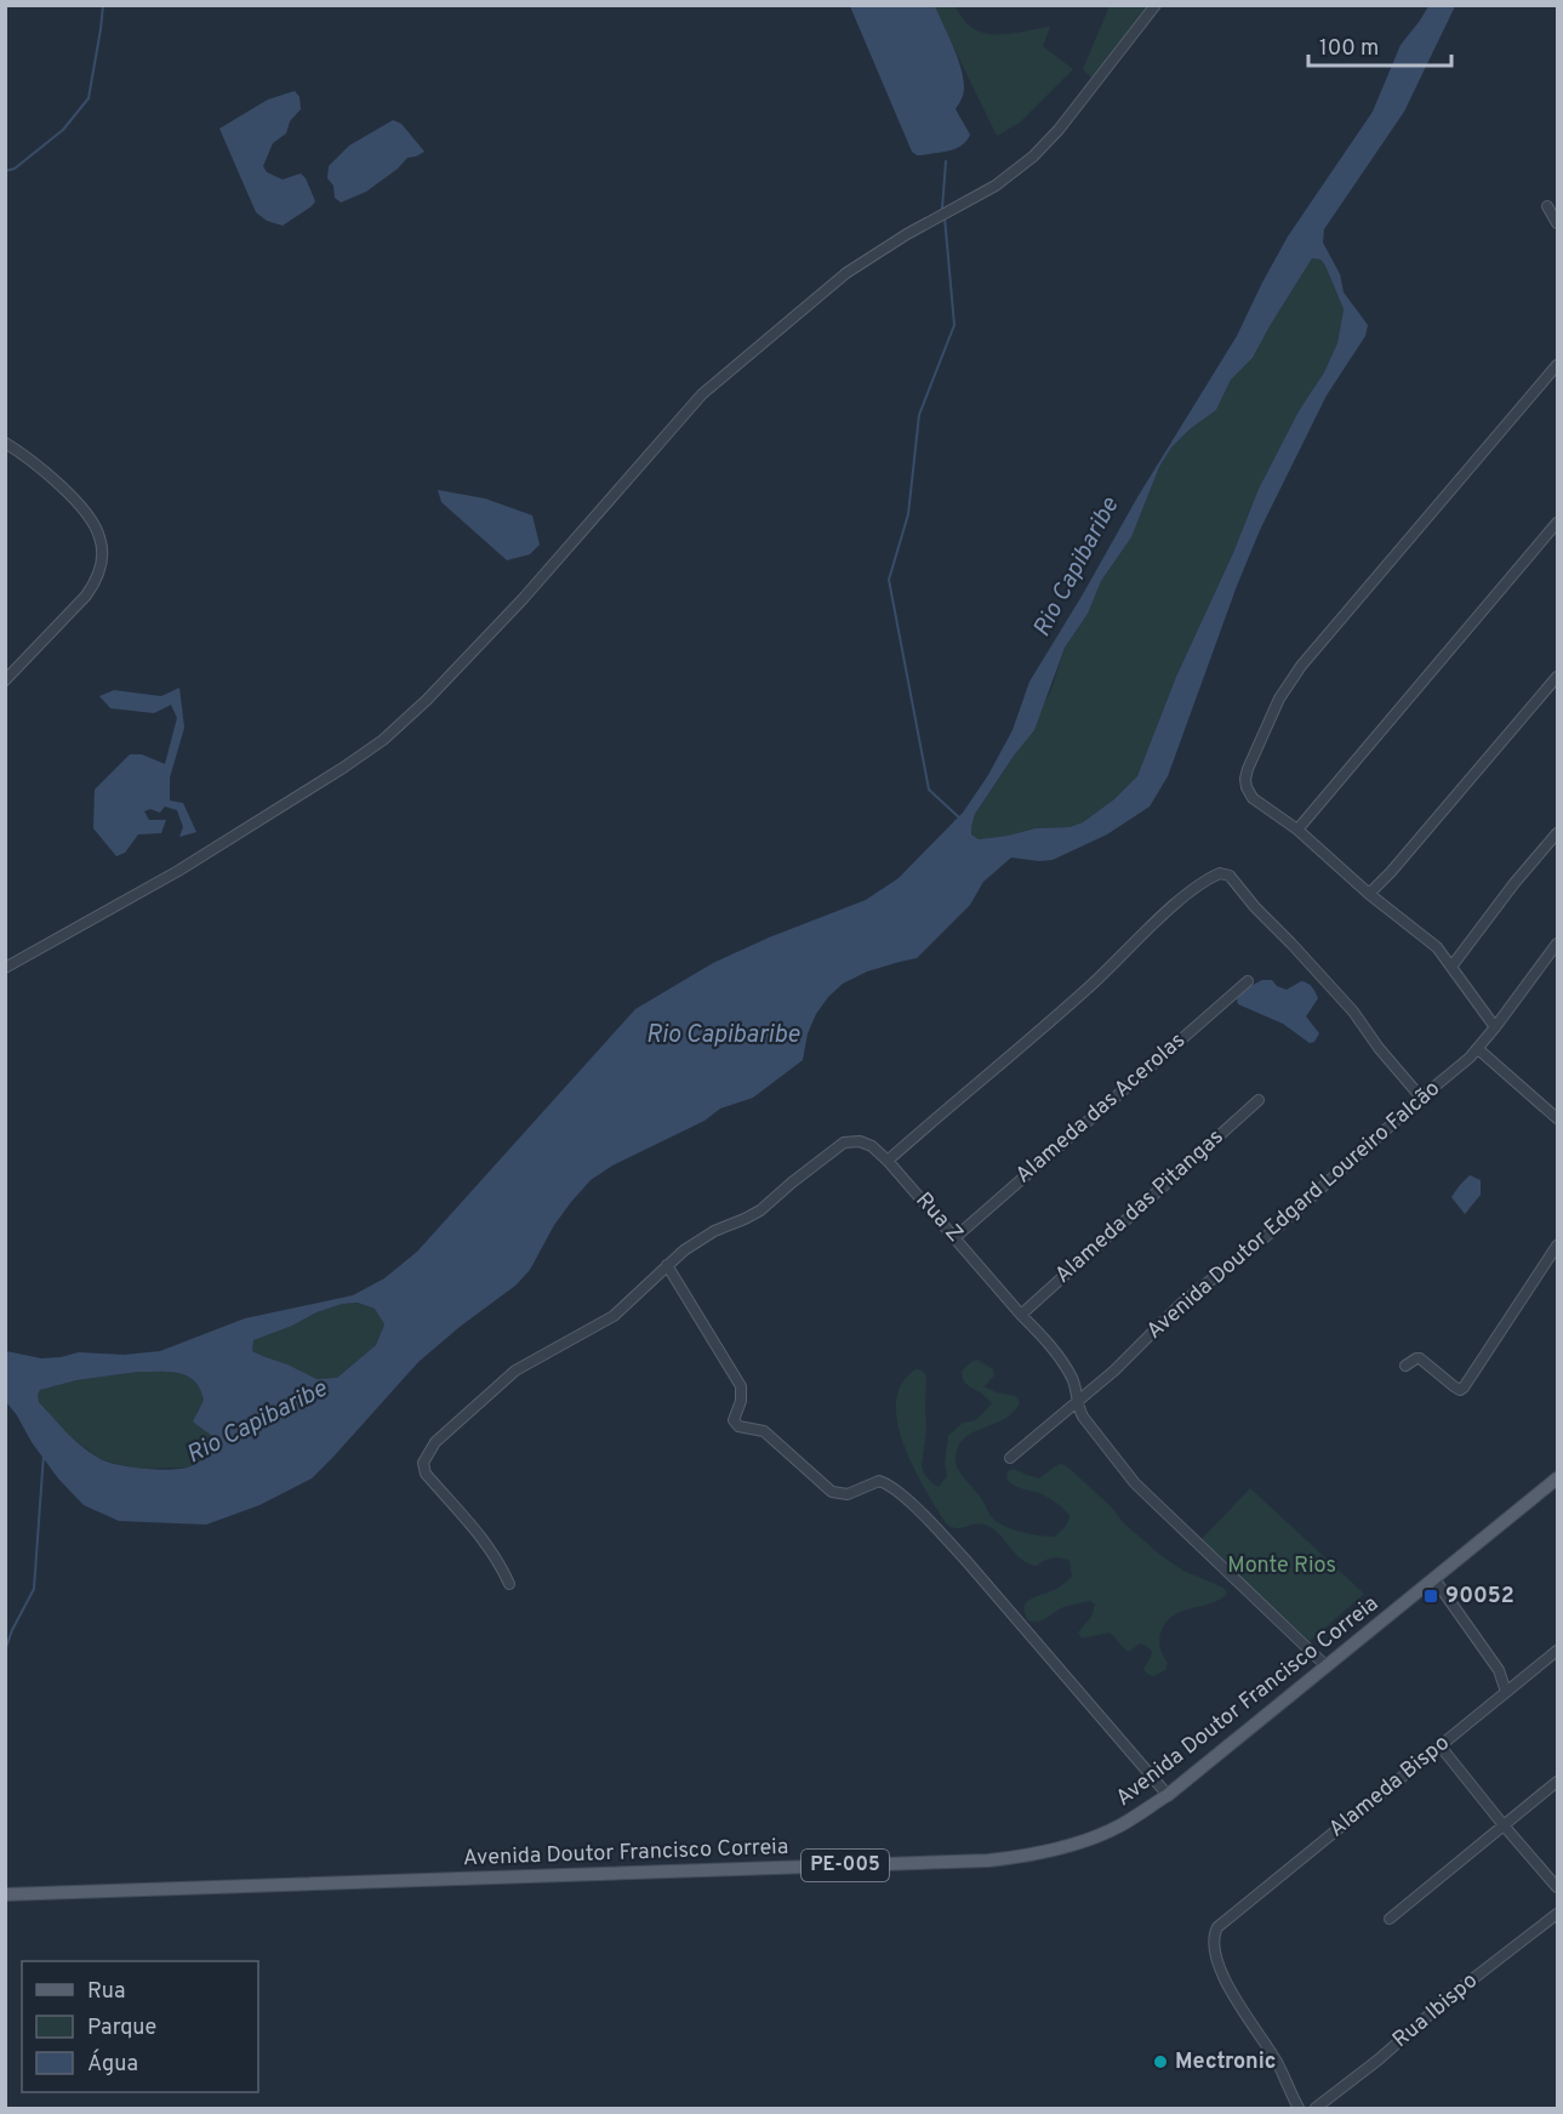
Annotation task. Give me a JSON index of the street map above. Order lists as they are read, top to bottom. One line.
{"streets":{"main road":["Avenida Doutor Francisco Correia","PE-005"],"street":["Alameda das Acerolas","Alameda das Pitangas","Avenida Doutor Edgard Loureiro Falcão","Rua Z","Alameda Bispo","Rua Ibispo"]},"crossings":[["Alameda das Acerolas","Rua Z"],["Alameda das Pitangas","Rua Z"],["Avenida Doutor Edgard Loureiro Falcão","Rua Z"],["Rua Z","Avenida Doutor Francisco Correia"]],"water":["Rio Capibaribe"],"parks":["Monte Rios"],"places":{"transit":["90052"],"other":["Mectronic"]},"legend":["Rua","Parque","Água"],"scale_bar":"100 m"}
